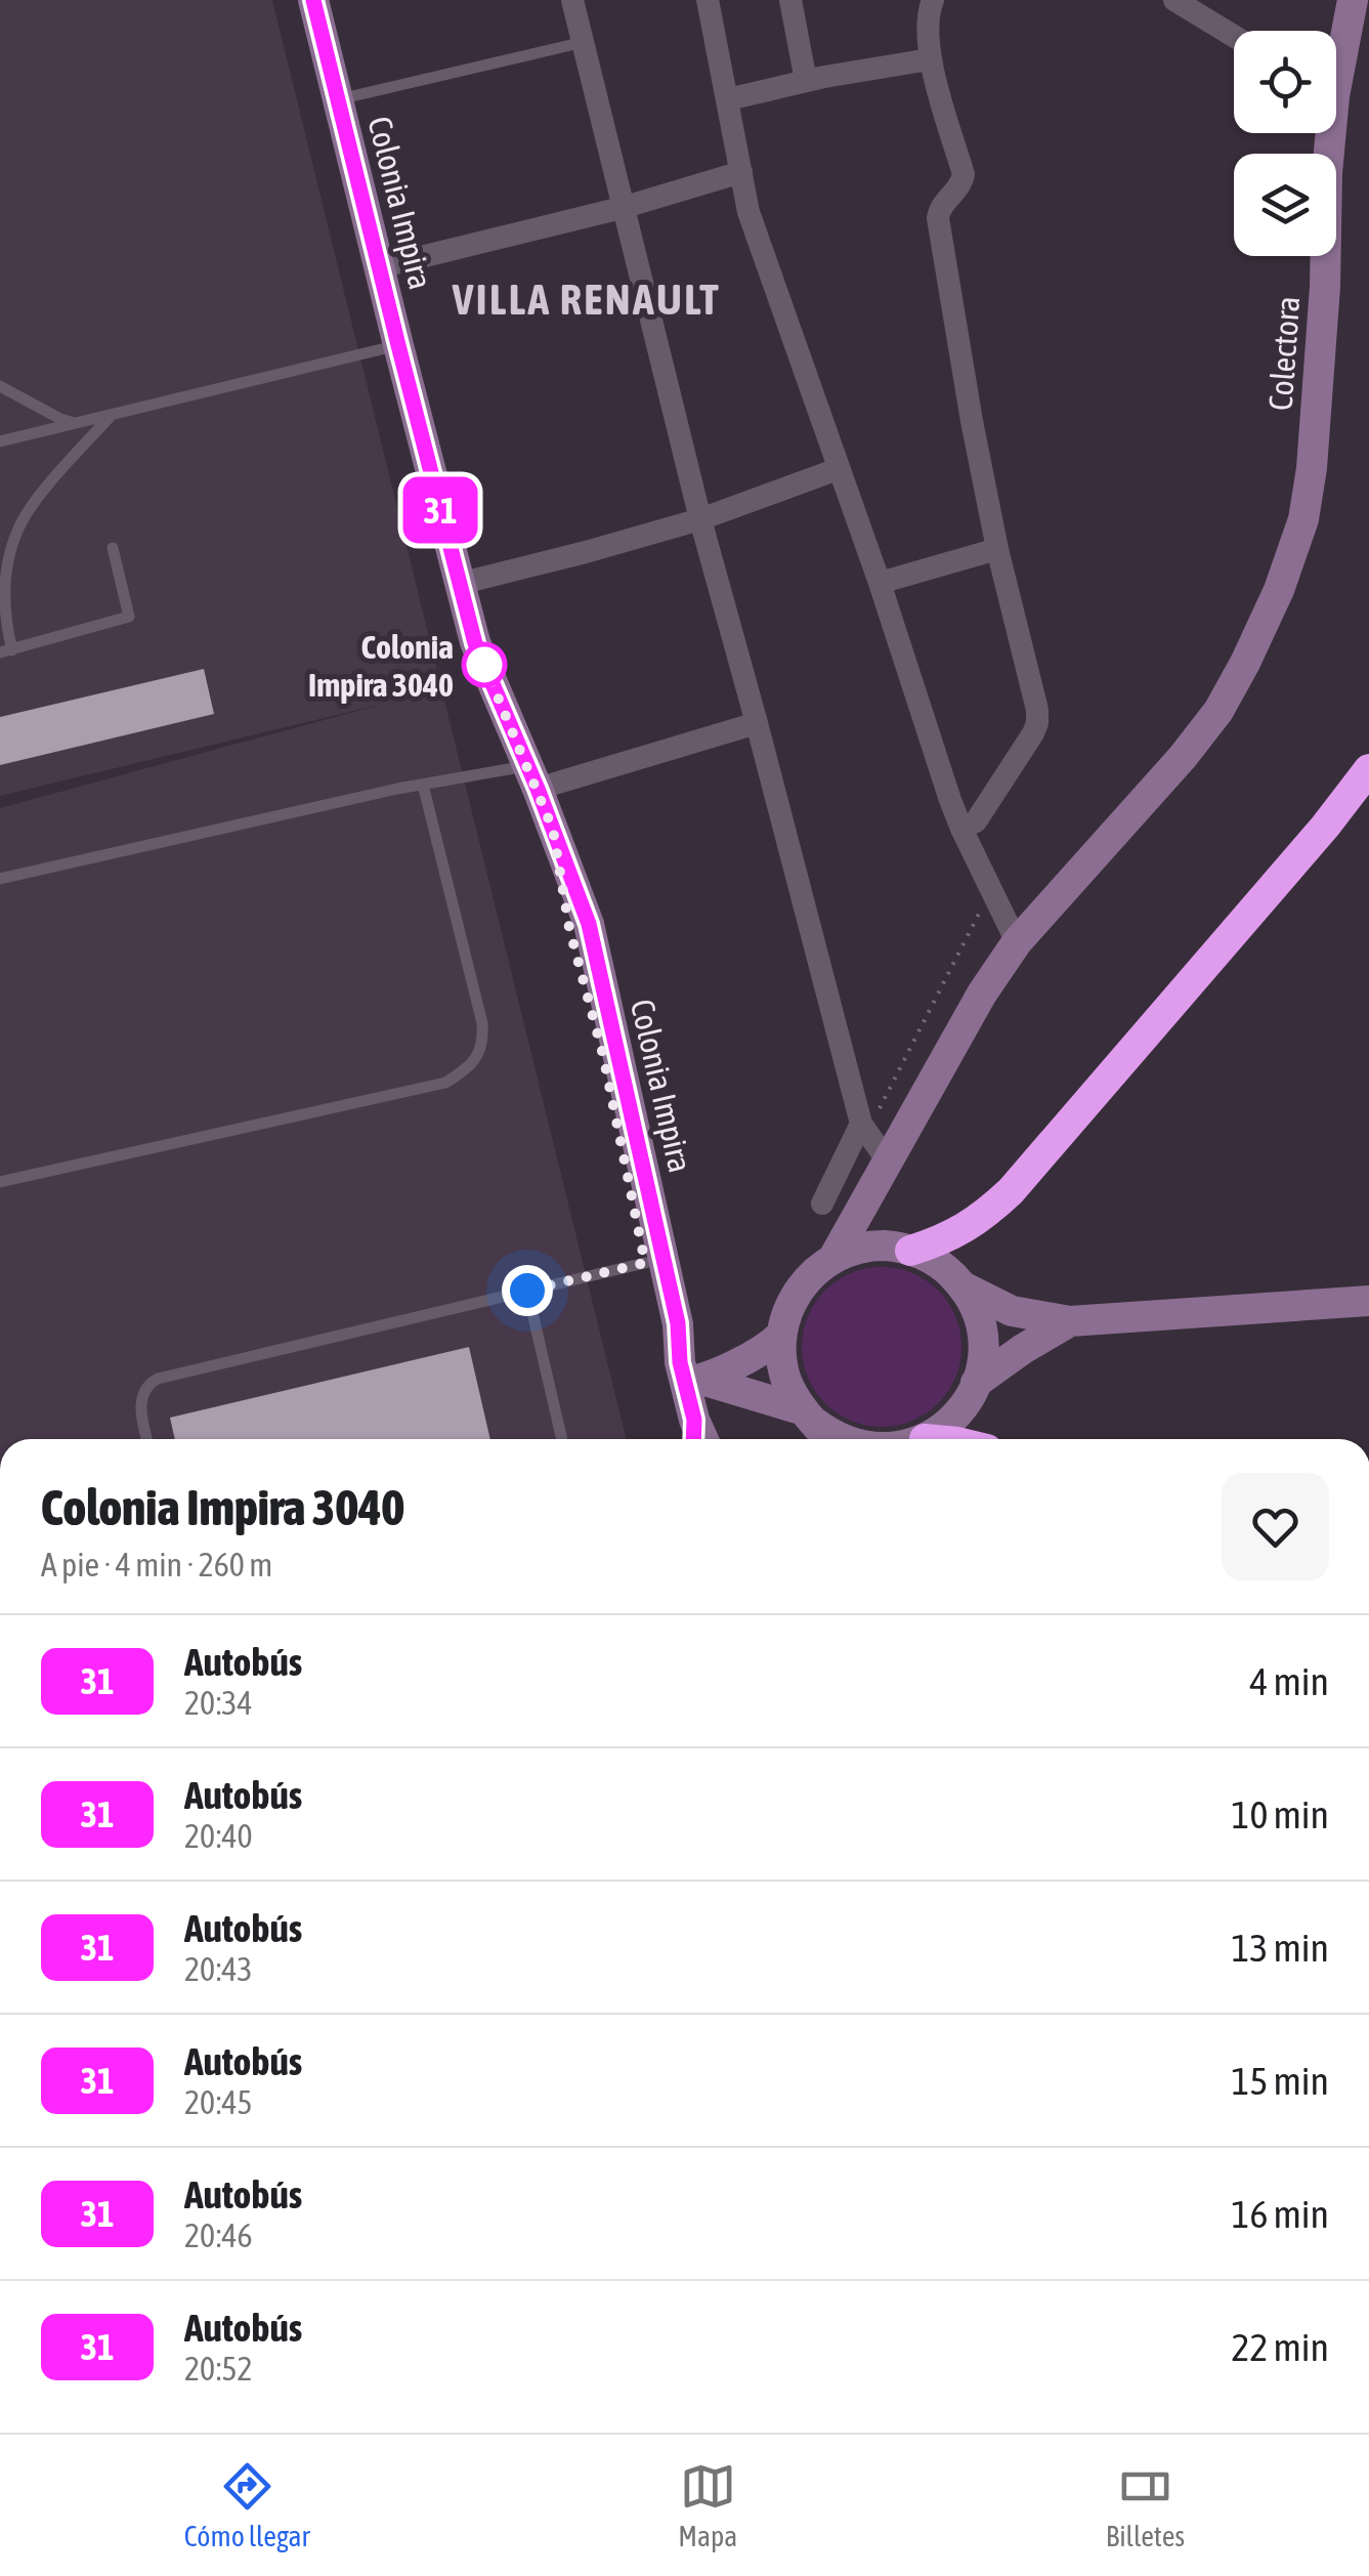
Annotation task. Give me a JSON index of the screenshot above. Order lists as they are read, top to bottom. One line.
{"streets":{"main road":["Colonia Impira","Colectora"]},"districts":["VILLA RENAULT"],"places":["Colonia Impira 3040"],"lines":["bus line 31"],"page":{"on_map":"31","heading":["Colonia Impira 3040","A pie · 4 min · 260 m"],"list":[{"mark":"31","name":"Autobús","note":"20:34","value":"4 min"},{"mark":"31","name":"Autobús","note":"20:40","value":"10 min"},{"mark":"31","name":"Autobús","note":"20:43","value":"13 min"},{"mark":"31","name":"Autobús","note":"20:45","value":"15 min"},{"mark":"31","name":"Autobús","note":"20:46","value":"16 min"},{"mark":"31","name":"Autobús","note":"20:52","value":"22 min"}],"tabs":["Cómo llegar","Mapa","Billetes"]}}
